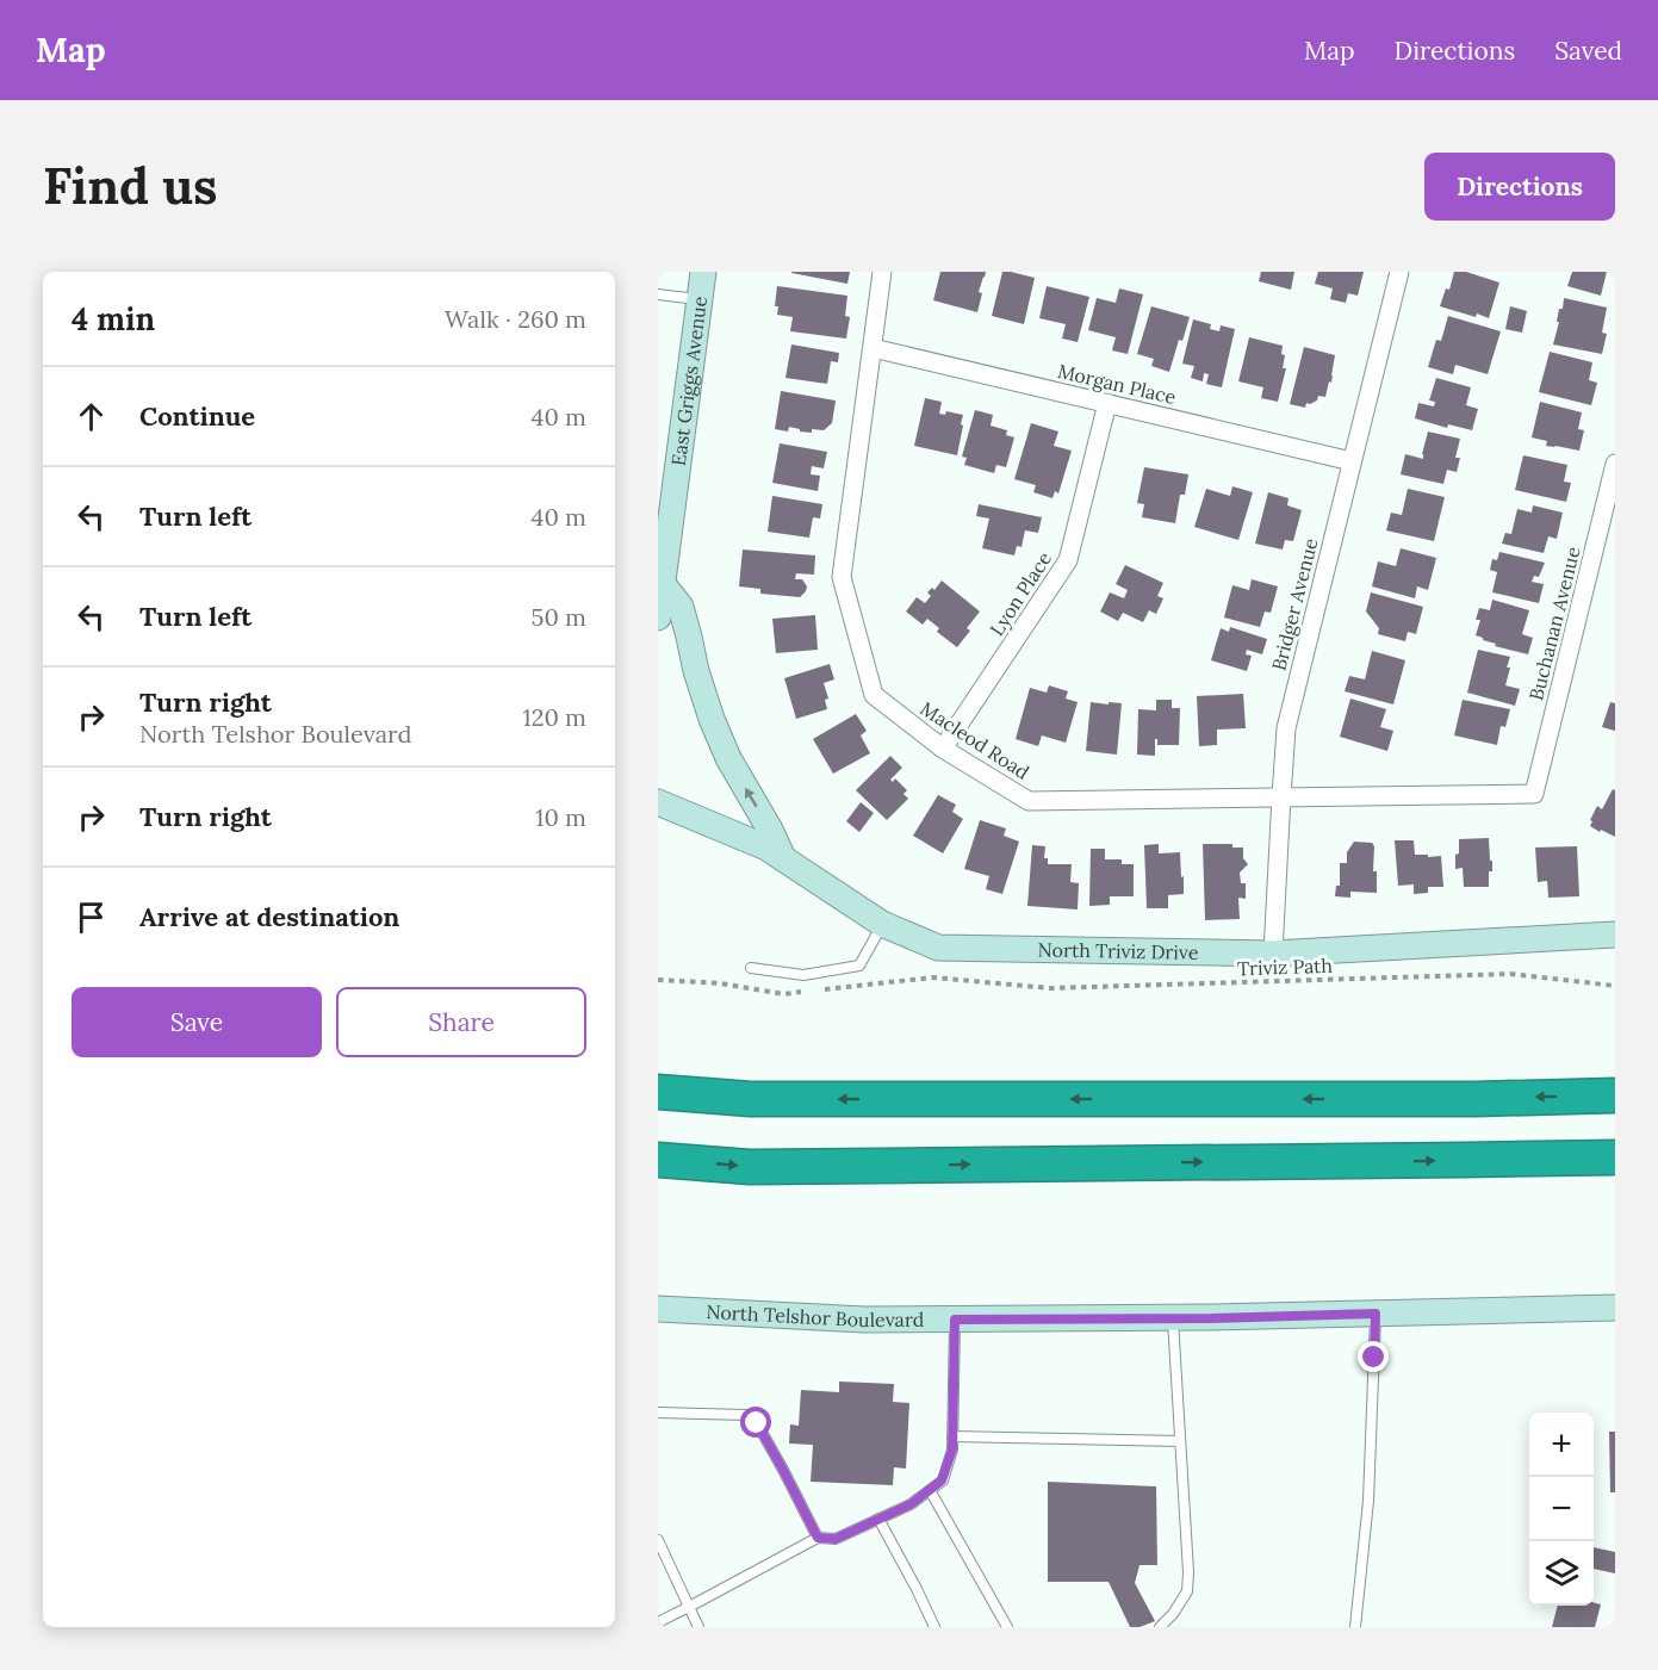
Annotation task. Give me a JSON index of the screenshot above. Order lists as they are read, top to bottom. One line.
{"streets":{"street":["East Griggs Avenue","Morgan Place","Lyon Place","Bridger Avenue","Buchanan Avenue","Macleod Road","North Triviz Drive","North Telshor Boulevard"],"path":["Triviz Path"]},"crossings":[["Morgan Place","Lyon Place"],["Morgan Place","Bridger Avenue"],["Morgan Place","Macleod Road"],["Lyon Place","Macleod Road"],["Bridger Avenue","Macleod Road"],["Bridger Avenue","North Triviz Drive"],["Buchanan Avenue","Macleod Road"]],"page":{"header":"Map","nav":["Map","Directions","Saved"],"buttons":["Directions",["Save","Share"]],"title":"Find us","heading":["4 min","Walk · 260 m"],"list":[["Continue","40 m"],["Turn left","40 m"],["Turn left","50 m"],["Turn right","North Telshor Boulevard","120 m"],["Turn right","10 m"],"Arrive at destination"],"map_buttons":["+","−"]}}
